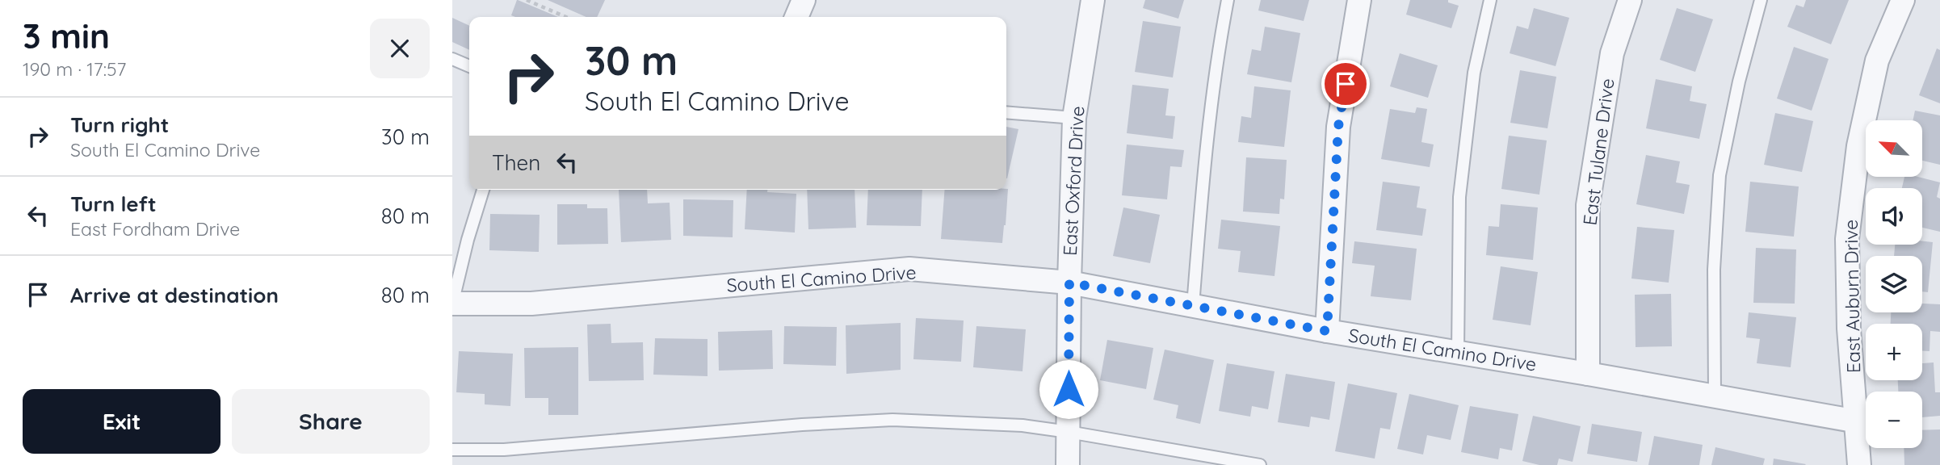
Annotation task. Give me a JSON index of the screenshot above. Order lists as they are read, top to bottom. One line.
{"streets":{"street":["East Tulane Drive","East Oxford Drive","South El Camino Drive","East Auburn Drive"]},"crossings":[["East Tulane Drive","South El Camino Drive"],["East Oxford Drive","South El Camino Drive"],["South El Camino Drive","East Auburn Drive"]],"north":"top left","page":{"heading":["3 min","190 m · 17:57"],"turn":["30 m","South El Camino Drive"],"list":[{"name":"Turn right","note":"South El Camino Drive","value":"30 m"},{"name":"Turn left","note":"East Fordham Drive","value":"80 m"},{"name":"Arrive at destination","value":"80 m"}],"map_buttons":["+","−"],"then":"Then","buttons":["Exit","Share"]}}
